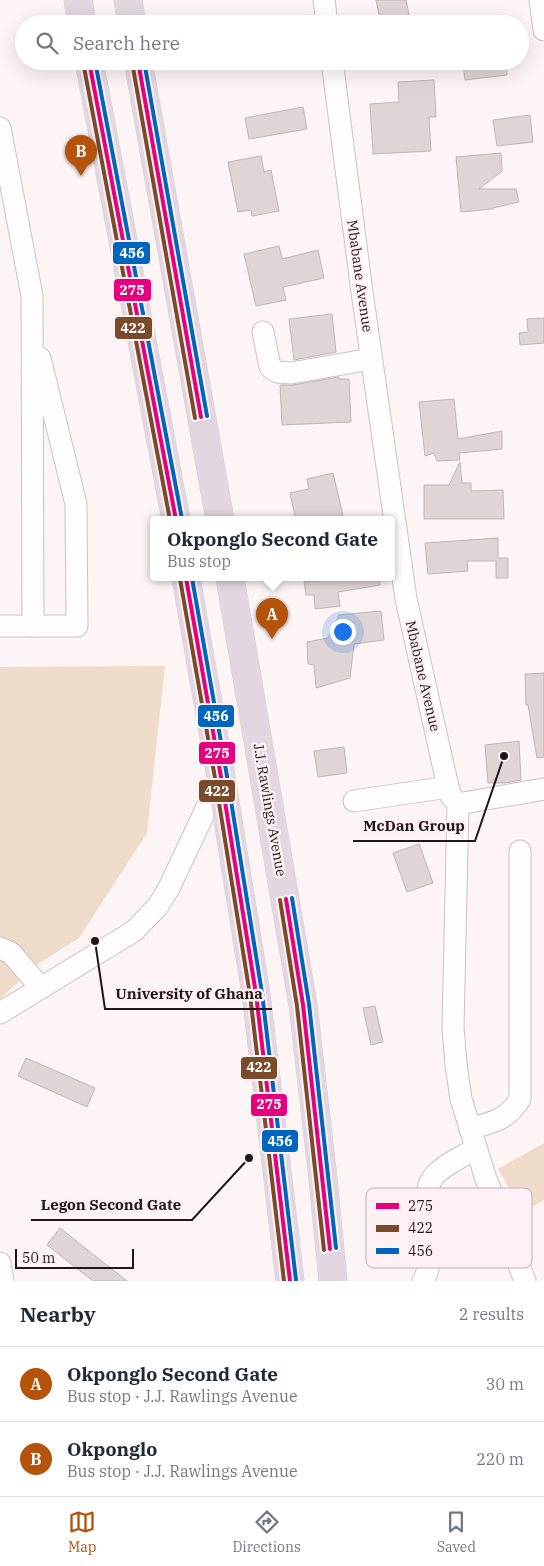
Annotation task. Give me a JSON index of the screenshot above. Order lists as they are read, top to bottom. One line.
{"streets":{"highway":["J.J. Rawlings Avenue"],"street":["Mbabane Avenue"]},"places":["McDan Group","University of Ghana","Legon Second Gate"],"lines":["transit line 275","transit line 422","transit line 456"],"legend":["275","422","456"],"scale_bar":"50 m","page":{"search":"Search here","pins":["B","A"],"popup":["Okponglo Second Gate","Bus stop"],"scale":"50 m","heading":["Nearby","2 results"],"list":[{"mark":"A","name":"Okponglo Second Gate","note":"Bus stop · J.J. Rawlings Avenue","value":"30 m"},{"mark":"B","name":"Okponglo","note":"Bus stop · J.J. Rawlings Avenue","value":"220 m"}],"nav":["Map","Directions","Saved"]}}
